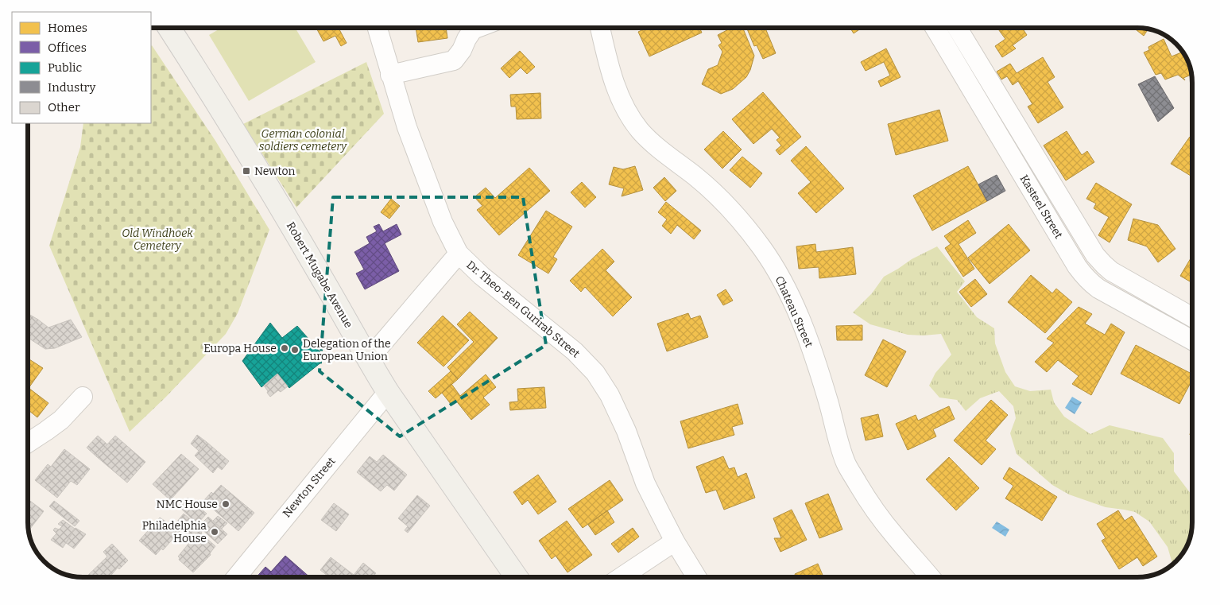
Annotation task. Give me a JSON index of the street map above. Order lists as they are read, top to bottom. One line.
{"streets":{"main road":["Robert Mugabe Avenue"],"street":["Kasteel Street","Dr. Theo-Ben Gurirab Street","Chateau Street","Newton Street"]},"crossings":[["Robert Mugabe Avenue","Newton Street"]],"parks":["German colonial soldiers cemetery","Old Windhoek Cemetery"],"places":{"transit":["Newton"],"other":["Europa House","Delegation of the European Union","NMC House","Philadelphia House"]},"legend":["Homes","Offices","Public","Industry","Other"]}
